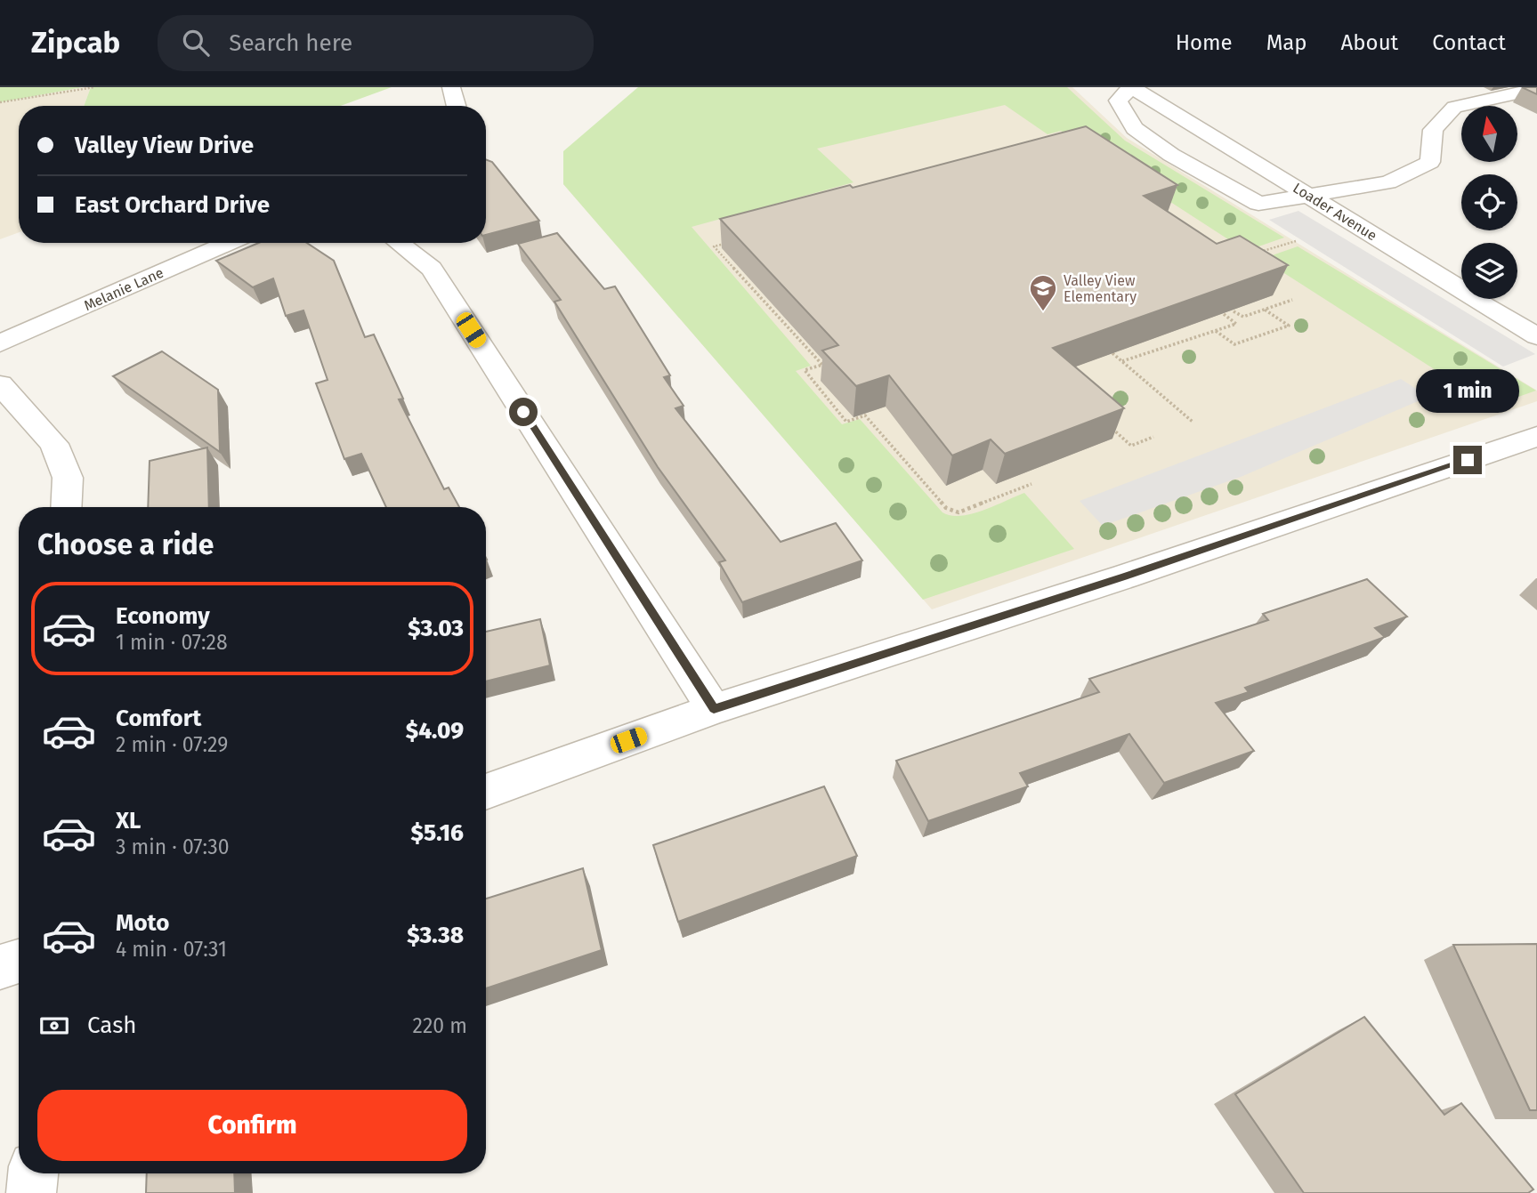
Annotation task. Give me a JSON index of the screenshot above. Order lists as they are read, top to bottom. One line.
{"streets":{"street":["Loader Avenue","Melanie Lane"]},"places":{"school or university":["Valley View Elementary"]},"north":"top","page":{"header":"Zipcab","search":"Search here","nav":["Home","Map","About","Contact"],"banner":["Valley View Drive","East Orchard Drive"],"bubble":"1 min","heading":"Choose a ride","list":[{"name":"Economy","note":"1 min · 07:28","value":"$3.03"},{"name":"Comfort","note":"2 min · 07:29","value":"$4.09"},{"name":"XL","note":"3 min · 07:30","value":"$5.16"},{"name":"Moto","note":"4 min · 07:31","value":"$3.38"}],"pay":["Cash","220 m"],"buttons":"Confirm"}}
